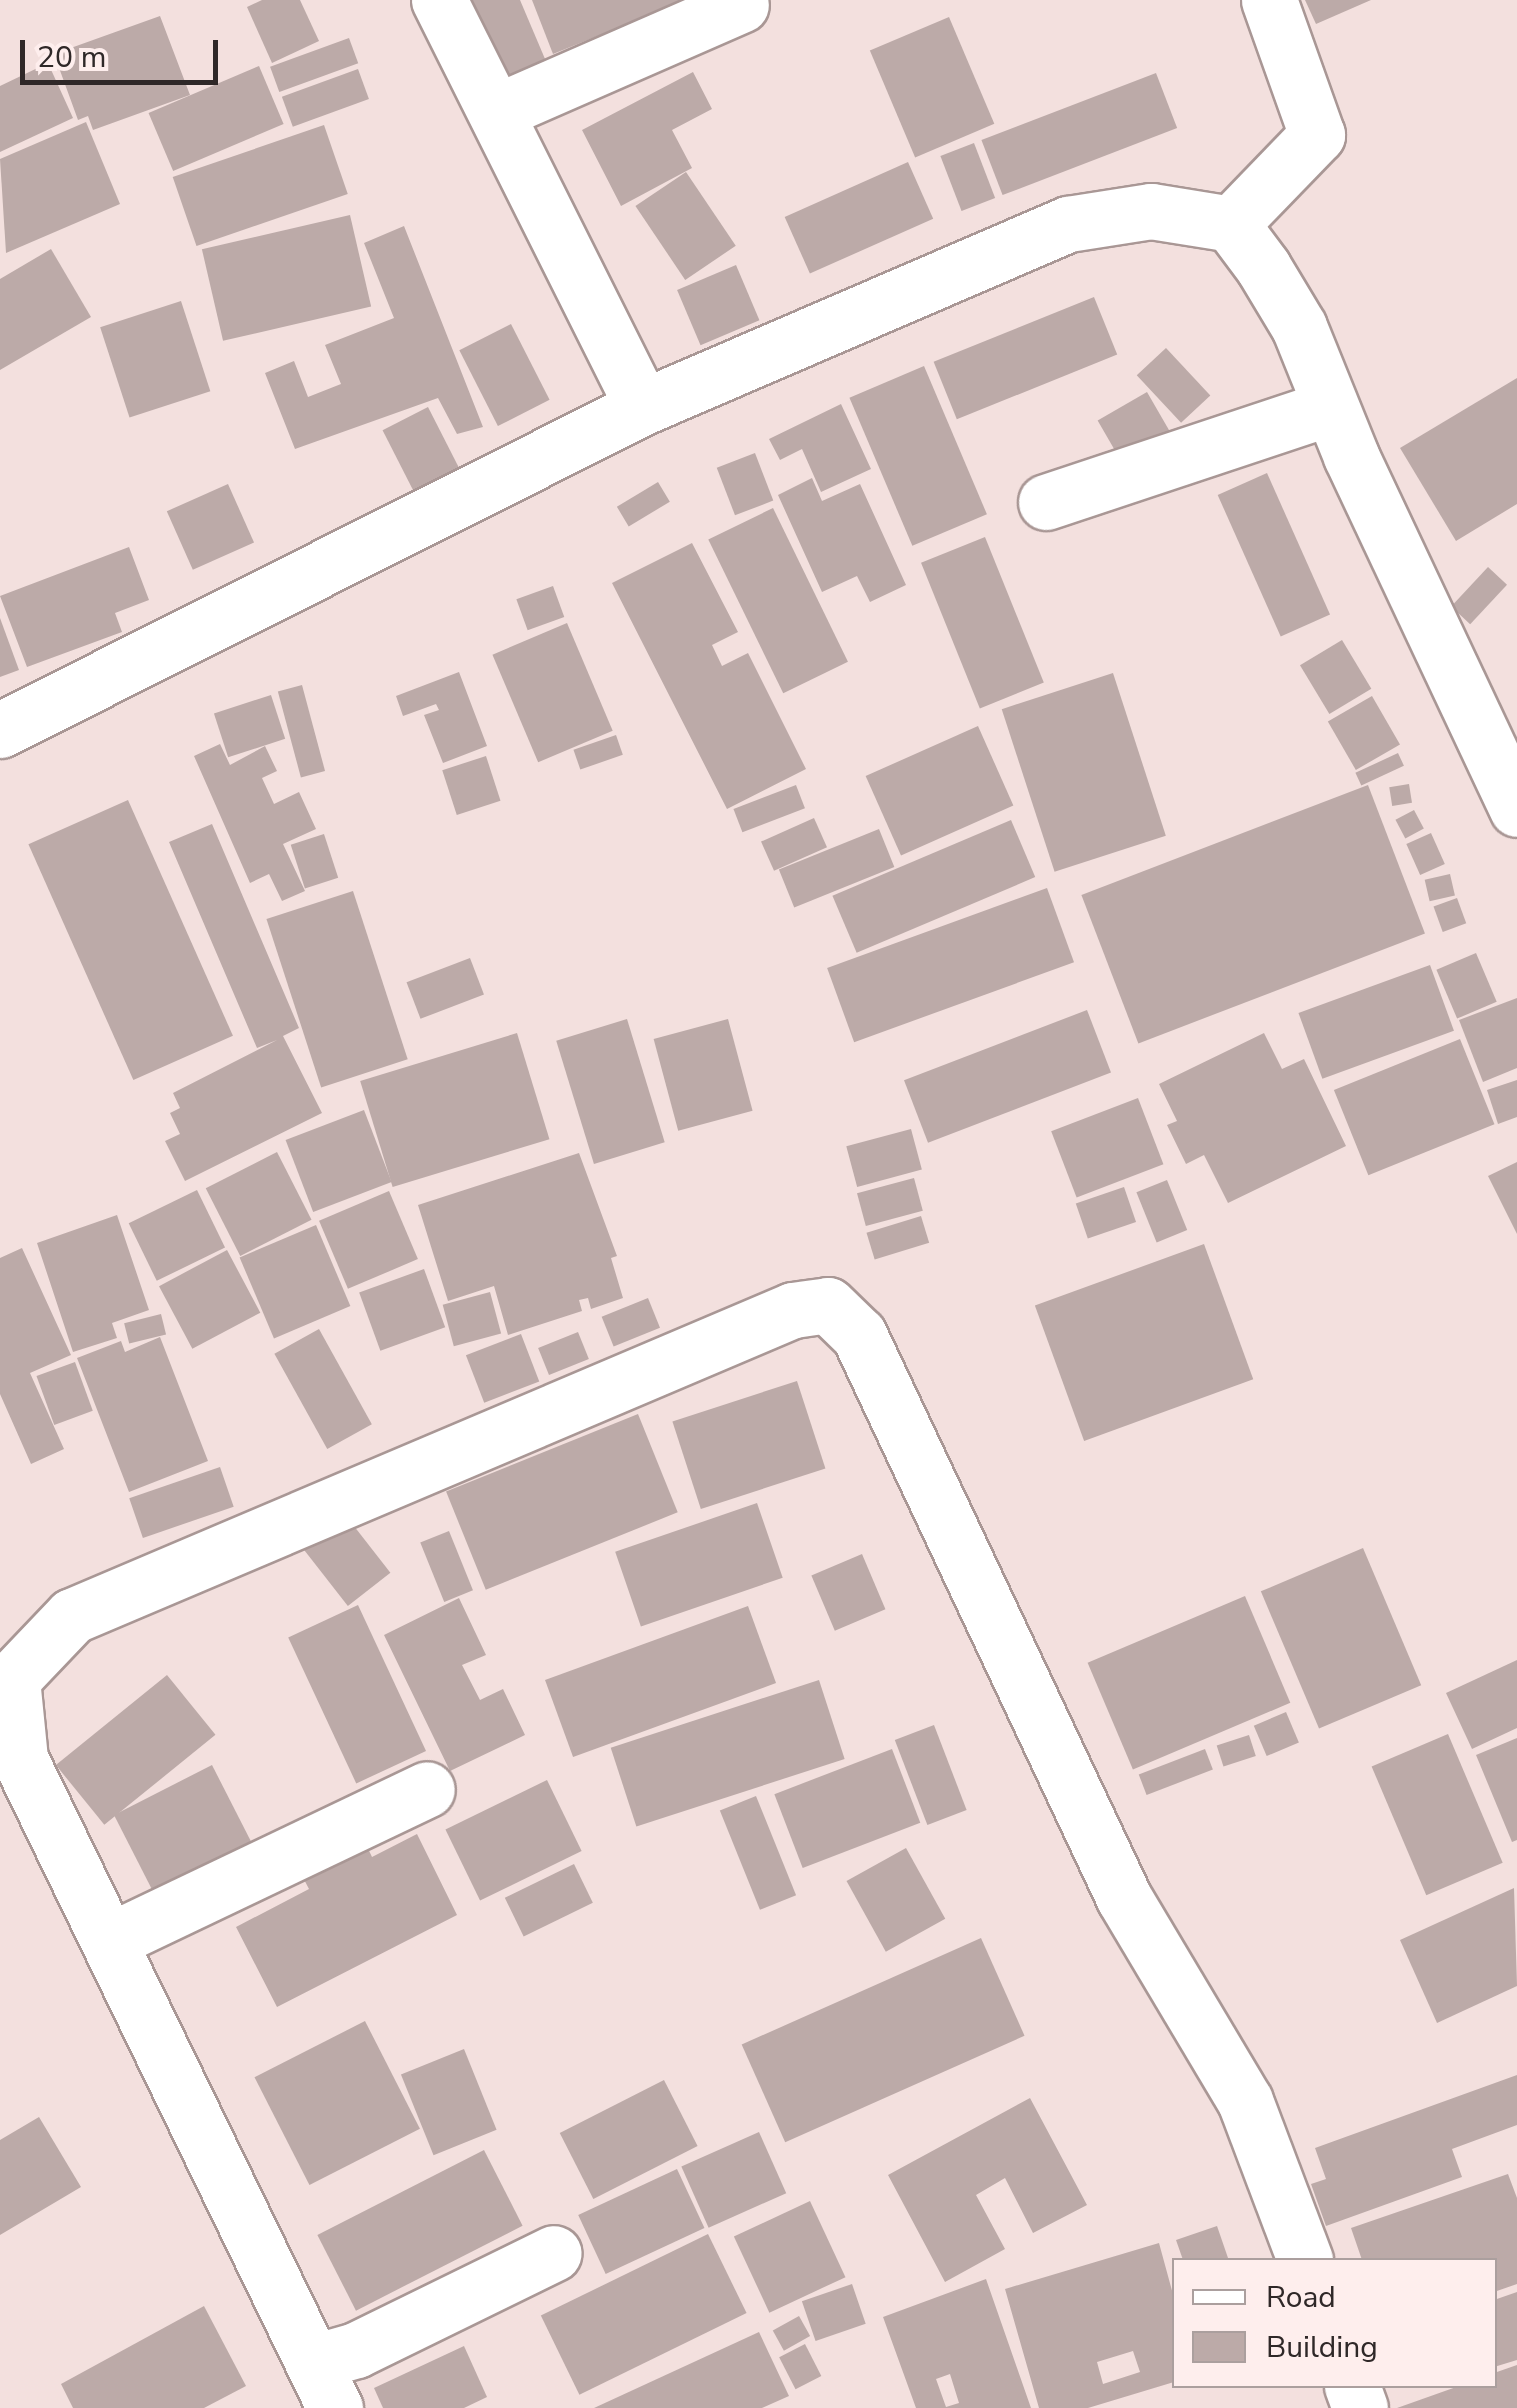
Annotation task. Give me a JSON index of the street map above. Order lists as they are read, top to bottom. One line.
{"legend":["Road","Building"],"scale_bar":"20 m"}
